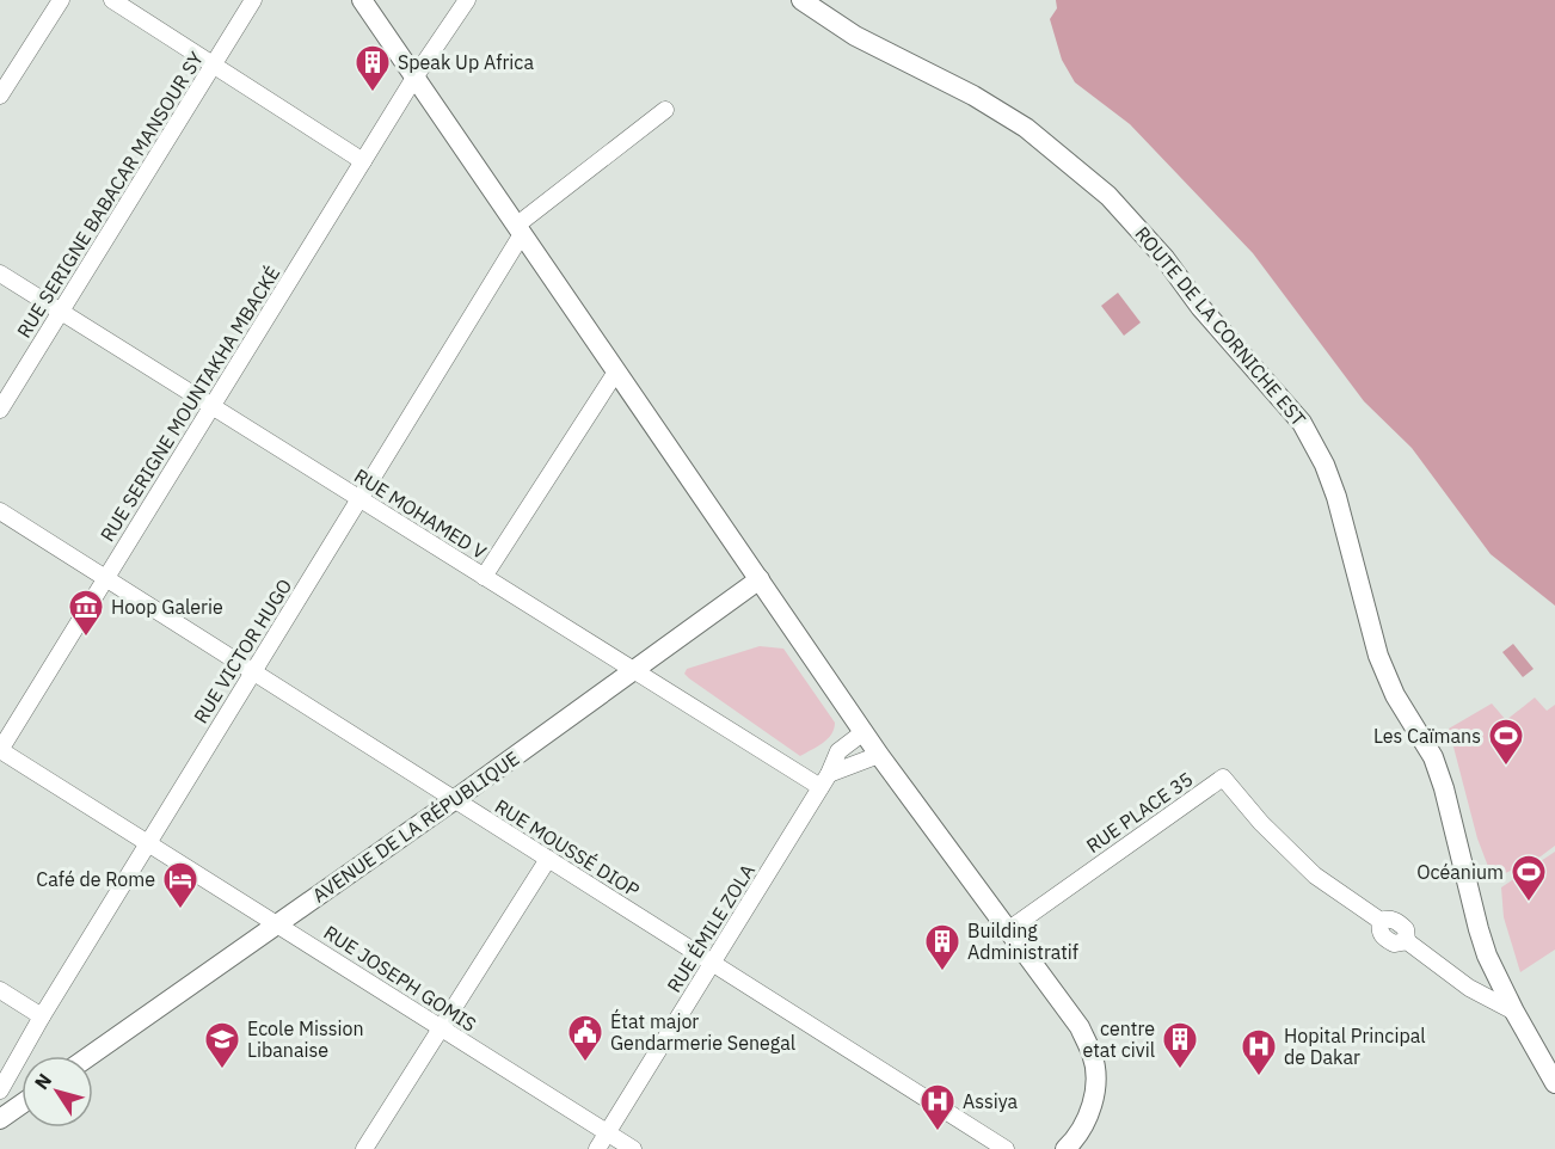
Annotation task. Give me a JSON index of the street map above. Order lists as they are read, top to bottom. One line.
{"streets":{"street":["RUE SERIGNE BABACAR MANSOUR SY","ROUTE DE LA CORNICHE EST","RUE SERIGNE MOUNTAKHA MBACKÉ","RUE MOHAMED V","RUE VICTOR HUGO","RUE PLACE 35","AVENUE DE LA RÉPUBLIQUE","RUE MOUSSÉ DIOP","RUE ÉMILE ZOLA","RUE JOSEPH GOMIS"]},"crossings":[["RUE SERIGNE BABACAR MANSOUR SY","RUE MOHAMED V"],["ROUTE DE LA CORNICHE EST","RUE PLACE 35"],["RUE SERIGNE MOUNTAKHA MBACKÉ","RUE MOHAMED V"],["RUE SERIGNE MOUNTAKHA MBACKÉ","RUE MOUSSÉ DIOP"],["RUE SERIGNE MOUNTAKHA MBACKÉ","RUE JOSEPH GOMIS"],["RUE MOHAMED V","RUE VICTOR HUGO"],["RUE MOHAMED V","AVENUE DE LA RÉPUBLIQUE"],["RUE MOHAMED V","RUE ÉMILE ZOLA"],["RUE VICTOR HUGO","RUE MOUSSÉ DIOP"],["RUE VICTOR HUGO","RUE JOSEPH GOMIS"],["AVENUE DE LA RÉPUBLIQUE","RUE MOUSSÉ DIOP"],["AVENUE DE LA RÉPUBLIQUE","RUE JOSEPH GOMIS"],["RUE MOUSSÉ DIOP","RUE ÉMILE ZOLA"],["RUE ÉMILE ZOLA","RUE JOSEPH GOMIS"]],"places":{"building":["Speak Up Africa","Building Administratif","centre etat civil"],"museum":["Hoop Galerie"],"sports":["Les Caïmans","Océanium"],"hotel":["Café de Rome"],"public building":["État major Gendarmerie Senegal"],"school or university":["Ecole Mission Libanaise"],"hospital":["Hopital Principal de Dakar","Assiya"]},"north":"top left"}
